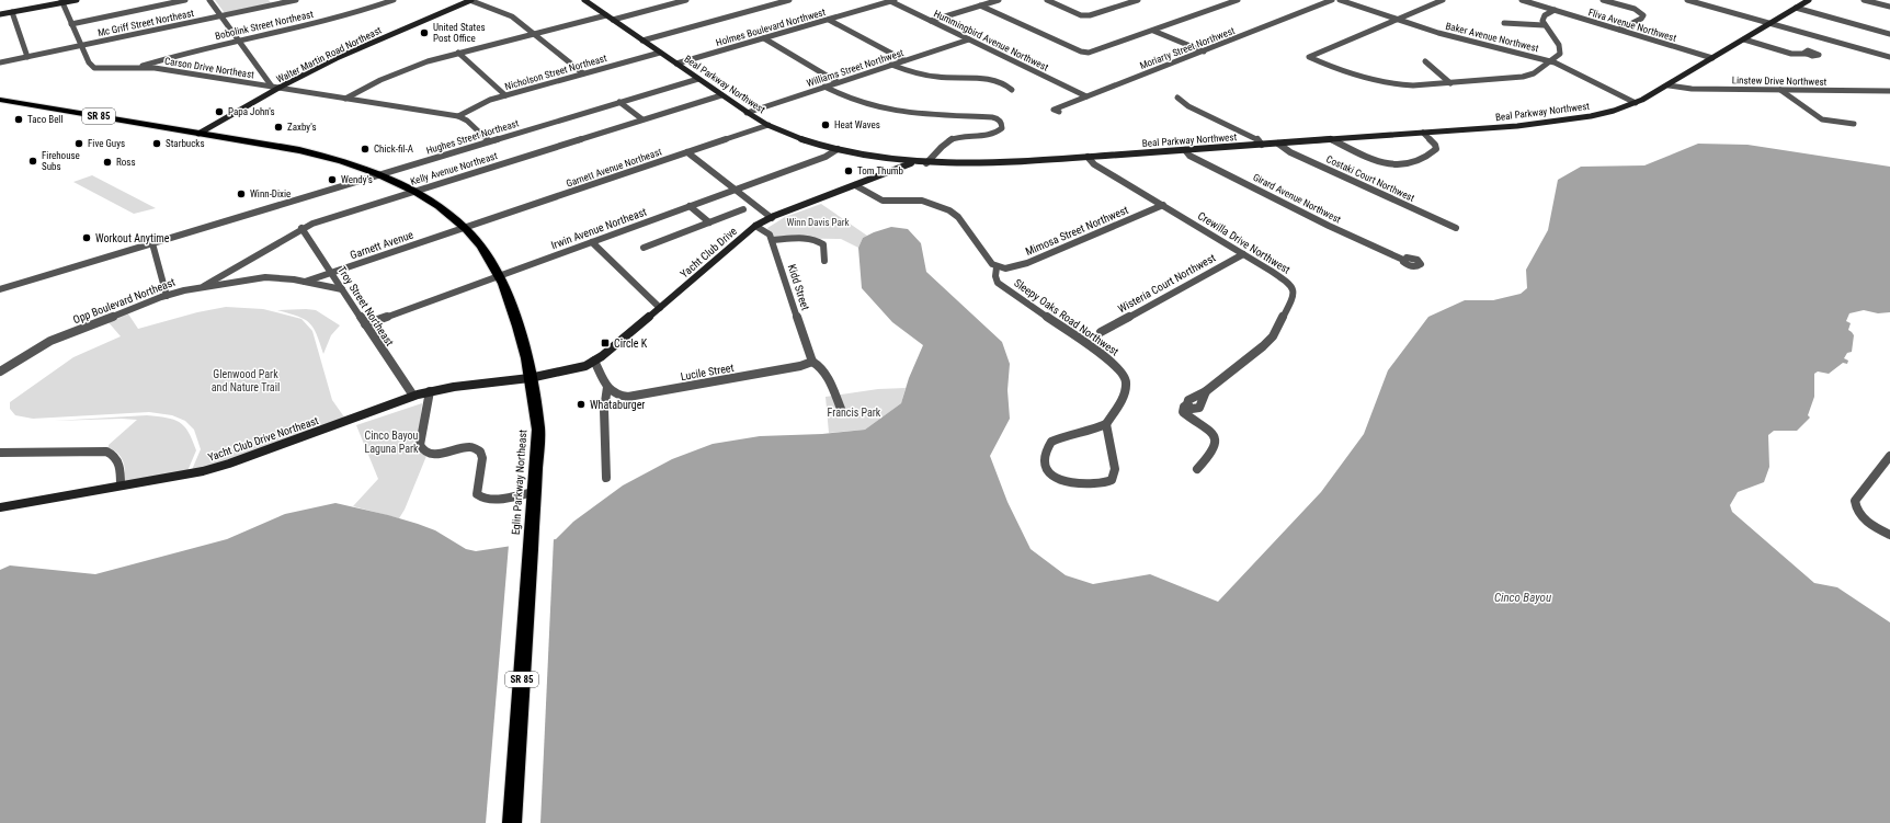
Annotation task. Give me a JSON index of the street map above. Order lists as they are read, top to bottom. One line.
{"streets":{"highway":["SR 85","Eglin Parkway Northeast"],"main road":["Walter Martin Road Northeast","Beal Parkway Northwest","Yacht Club Drive","Yacht Club Drive Northeast"],"street":["Mc Griff Street Northeast","Bobolink Street Northeast","Fliva Avenue Northwest","Holmes Boulevard Northwest","Baker Avenue Northwest","Hummingbird Avenue Northwest","Moriarty Street Northwest","Carson Drive Northeast","Williams Street Northwest","Nicholson Street Northeast","Linstew Drive Northwest","Hughes Street Northeast","Garnett Avenue Northeast","Kelly Avenue Northeast","Costaki Court Northwest","Girard Avenue Northwest","Irwin Avenue Northeast","Mimosa Street Northwest","Crewilla Drive Northwest","Garnett Avenue","Wisteria Court Northwest","Kidd Street","Opp Boulevard Northeast","Troy Street Northeast","Sleepy Oaks Road Northwest","Lucile Street"]},"crossings":[["Mc Griff Street Northeast","Carson Drive Northeast"],["Bobolink Street Northeast","Carson Drive Northeast"],["Fliva Avenue Northwest","Beal Parkway Northwest"],["Holmes Boulevard Northwest","Hummingbird Avenue Northwest"],["Holmes Boulevard Northwest","Beal Parkway Northwest"],["Baker Avenue Northwest","Beal Parkway Northwest"],["Hummingbird Avenue Northwest","Moriarty Street Northwest"],["Hummingbird Avenue Northwest","Williams Street Northwest"],["Walter Martin Road Northeast","Carson Drive Northeast"],["Walter Martin Road Northeast","Eglin Parkway Northeast"],["Carson Drive Northeast","Nicholson Street Northeast"],["Carson Drive Northeast","Hughes Street Northeast"],["Williams Street Northwest","Beal Parkway Northwest"],["Nicholson Street Northeast","Beal Parkway Northwest"],["Linstew Drive Northwest","Beal Parkway Northwest"],["Beal Parkway Northwest","Hughes Street Northeast"],["Beal Parkway Northwest","Garnett Avenue Northeast"],["Beal Parkway Northwest","Kelly Avenue Northeast"],["Beal Parkway Northwest","Costaki Court Northwest"],["Beal Parkway Northwest","Girard Avenue Northwest"],["Beal Parkway Northwest","Irwin Avenue Northeast"],["Beal Parkway Northwest","Crewilla Drive Northwest"],["Beal Parkway Northwest","Yacht Club Drive"],["Hughes Street Northeast","Eglin Parkway Northeast"],["Garnett Avenue Northeast","Garnett Avenue"],["Garnett Avenue Northeast","Eglin Parkway Northeast"],["Kelly Avenue Northeast","Opp Boulevard Northeast"],["Kelly Avenue Northeast","Troy Street Northeast"],["Kelly Avenue Northeast","Eglin Parkway Northeast"],["Irwin Avenue Northeast","Troy Street Northeast"],["Irwin Avenue Northeast","Eglin Parkway Northeast"],["Mimosa Street Northwest","Crewilla Drive Northwest"],["Mimosa Street Northwest","Sleepy Oaks Road Northwest"],["Crewilla Drive Northwest","Wisteria Court Northwest"],["Garnett Avenue","Opp Boulevard Northeast"],["Garnett Avenue","Troy Street Northeast"],["Garnett Avenue","Eglin Parkway Northeast"],["Yacht Club Drive","Sleepy Oaks Road Northwest"],["Yacht Club Drive","Yacht Club Drive Northeast"],["Yacht Club Drive","Eglin Parkway Northeast"],["Kidd Street","Lucile Street"],["Opp Boulevard Northeast","Troy Street Northeast"],["Troy Street Northeast","Yacht Club Drive Northeast"],["Yacht Club Drive Northeast","Eglin Parkway Northeast"]],"water":["Cinco Bayou"],"parks":["Winn Davis Park","Glenwood Park and Nature Trail","Francis Park","Cinco Bayou Laguna Park"],"places":{"other":["United States Post Office","Papa John's","Taco Bell","Heat Waves","Zaxby's","Five Guys","Starbucks","Chick-fil-A","Firehouse Subs","Ross","Tom Thumb","Wendy's","Winn-Dixie","Workout Anytime","Whataburger"],"transit":["Circle K"]}}
